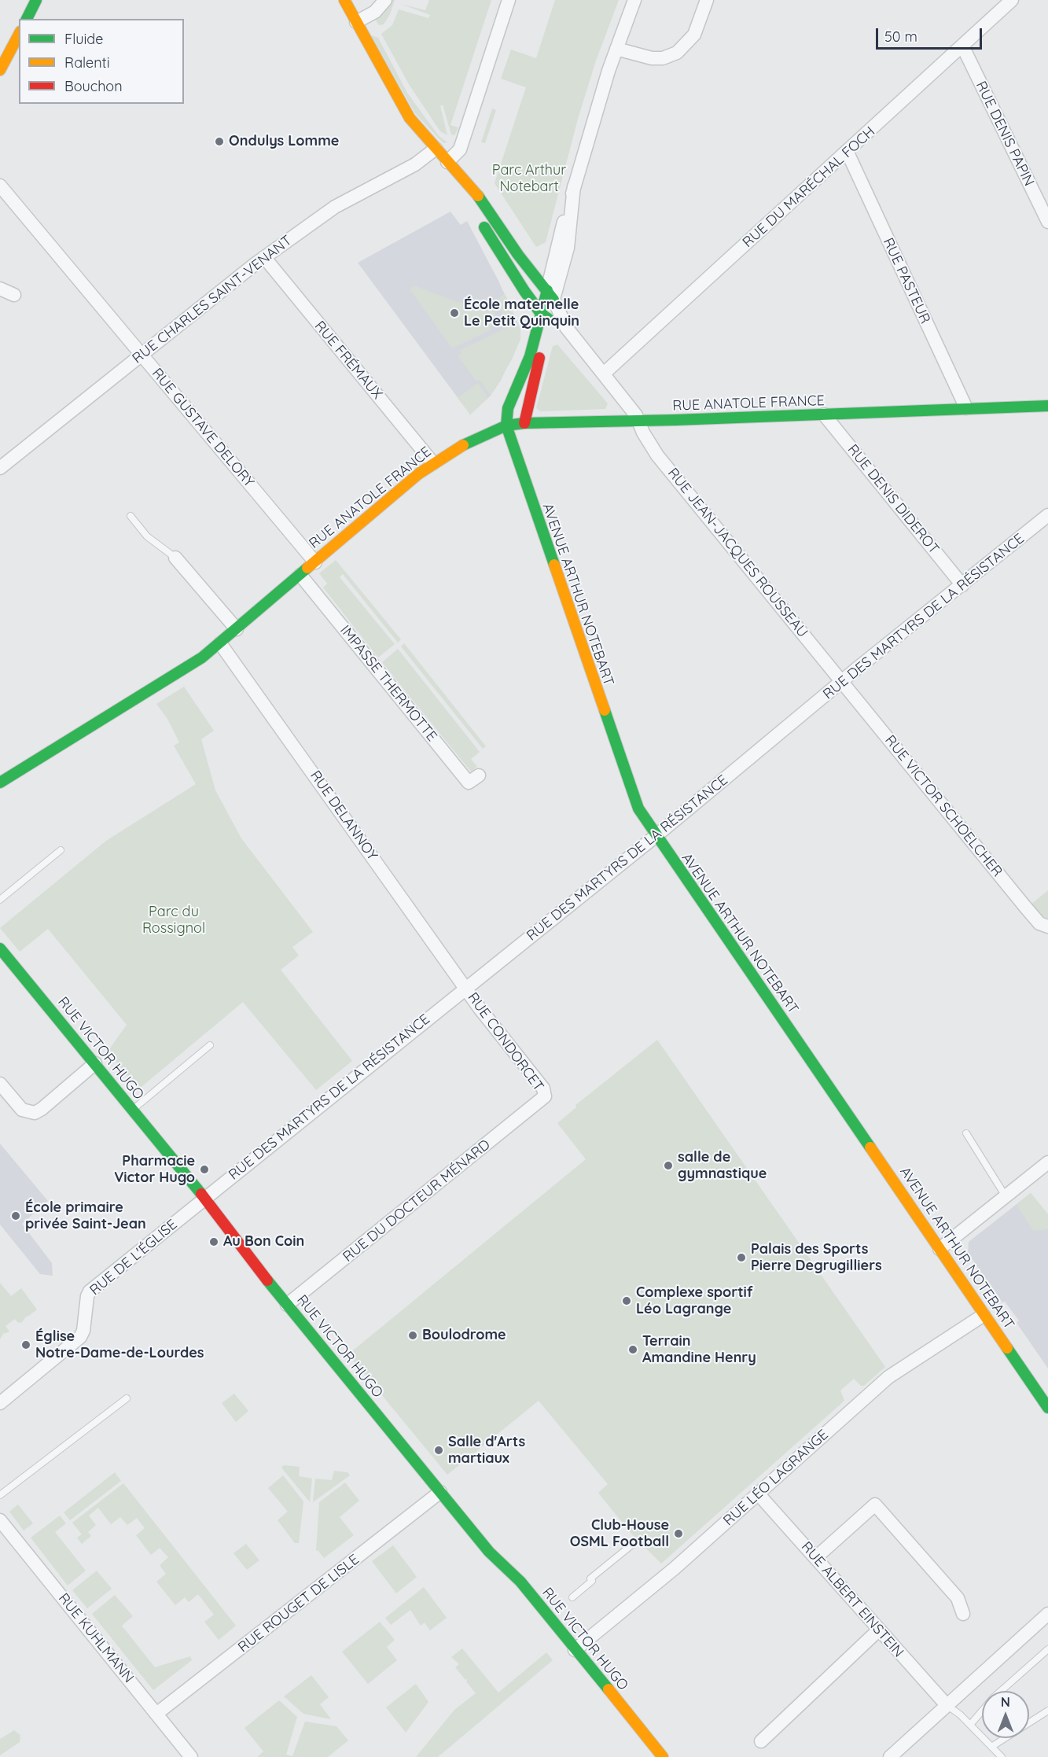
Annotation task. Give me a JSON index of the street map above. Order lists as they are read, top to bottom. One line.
{"streets":{"street":["RUE DENIS PAPIN","RUE DU MARÉCHAL FOCH","RUE PASTEUR","RUE CHARLES SAINT-VENANT","RUE FRÉMAUX","RUE ANATOLE FRANCE","RUE GUSTAVE DELORY","RUE DENIS DIDEROT","RUE JEAN-JACQUES ROUSSEAU","AVENUE ARTHUR NOTEBART","RUE DES MARTYRS DE LA RÉSISTANCE","IMPASSE THERMOTTE","RUE VICTOR SCHOELCHER","RUE DELANNOY","RUE CONDORCET","RUE VICTOR HUGO","RUE DU DOCTEUR MÉNARD","RUE DE L'ÉGLISE","RUE LÉO LAGRANGE","RUE ALBERT EINSTEIN","RUE ROUGET DE LISLE","RUE KUHLMANN"]},"crossings":[["RUE DENIS PAPIN","RUE DU MARÉCHAL FOCH"],["RUE DU MARÉCHAL FOCH","RUE PASTEUR"],["RUE DU MARÉCHAL FOCH","RUE JEAN-JACQUES ROUSSEAU"],["RUE PASTEUR","RUE ANATOLE FRANCE"],["RUE CHARLES SAINT-VENANT","RUE FRÉMAUX"],["RUE CHARLES SAINT-VENANT","RUE GUSTAVE DELORY"],["RUE FRÉMAUX","RUE ANATOLE FRANCE"],["RUE ANATOLE FRANCE","RUE GUSTAVE DELORY"],["RUE ANATOLE FRANCE","RUE DENIS DIDEROT"],["RUE ANATOLE FRANCE","RUE JEAN-JACQUES ROUSSEAU"],["RUE ANATOLE FRANCE","AVENUE ARTHUR NOTEBART"],["RUE ANATOLE FRANCE","IMPASSE THERMOTTE"],["RUE ANATOLE FRANCE","RUE DELANNOY"],["RUE DENIS DIDEROT","RUE DES MARTYRS DE LA RÉSISTANCE"],["RUE JEAN-JACQUES ROUSSEAU","RUE DES MARTYRS DE LA RÉSISTANCE"],["RUE JEAN-JACQUES ROUSSEAU","RUE VICTOR SCHOELCHER"],["AVENUE ARTHUR NOTEBART","RUE DES MARTYRS DE LA RÉSISTANCE"],["AVENUE ARTHUR NOTEBART","RUE LÉO LAGRANGE"],["RUE DES MARTYRS DE LA RÉSISTANCE","RUE VICTOR SCHOELCHER"],["RUE DES MARTYRS DE LA RÉSISTANCE","RUE DELANNOY"],["RUE DES MARTYRS DE LA RÉSISTANCE","RUE CONDORCET"],["RUE DES MARTYRS DE LA RÉSISTANCE","RUE VICTOR HUGO"],["RUE DES MARTYRS DE LA RÉSISTANCE","RUE DE L'ÉGLISE"],["RUE DELANNOY","RUE CONDORCET"],["RUE CONDORCET","RUE DU DOCTEUR MÉNARD"],["RUE VICTOR HUGO","RUE DU DOCTEUR MÉNARD"],["RUE VICTOR HUGO","RUE DE L'ÉGLISE"],["RUE VICTOR HUGO","RUE LÉO LAGRANGE"],["RUE VICTOR HUGO","RUE ROUGET DE LISLE"],["RUE LÉO LAGRANGE","RUE ALBERT EINSTEIN"],["RUE ROUGET DE LISLE","RUE KUHLMANN"]],"parks":["Parc Arthur Notebart","Parc du Rossignol"],"places":["Ondulys Lomme","École maternelle Le Petit Quinquin","salle de gymnastique","Pharmacie Victor Hugo","École primaire privée Saint-Jean","Au Bon Coin","Palais des Sports Pierre Degrugilliers","Complexe sportif Léo Lagrange","Boulodrome","Église Notre-Dame-de-Lourdes","Terrain Amandine Henry","Salle d'Arts martiaux","Club-House OSML Football"],"legend":["Fluide","Ralenti","Bouchon"],"scale_bar":"50 m","north":"top"}
